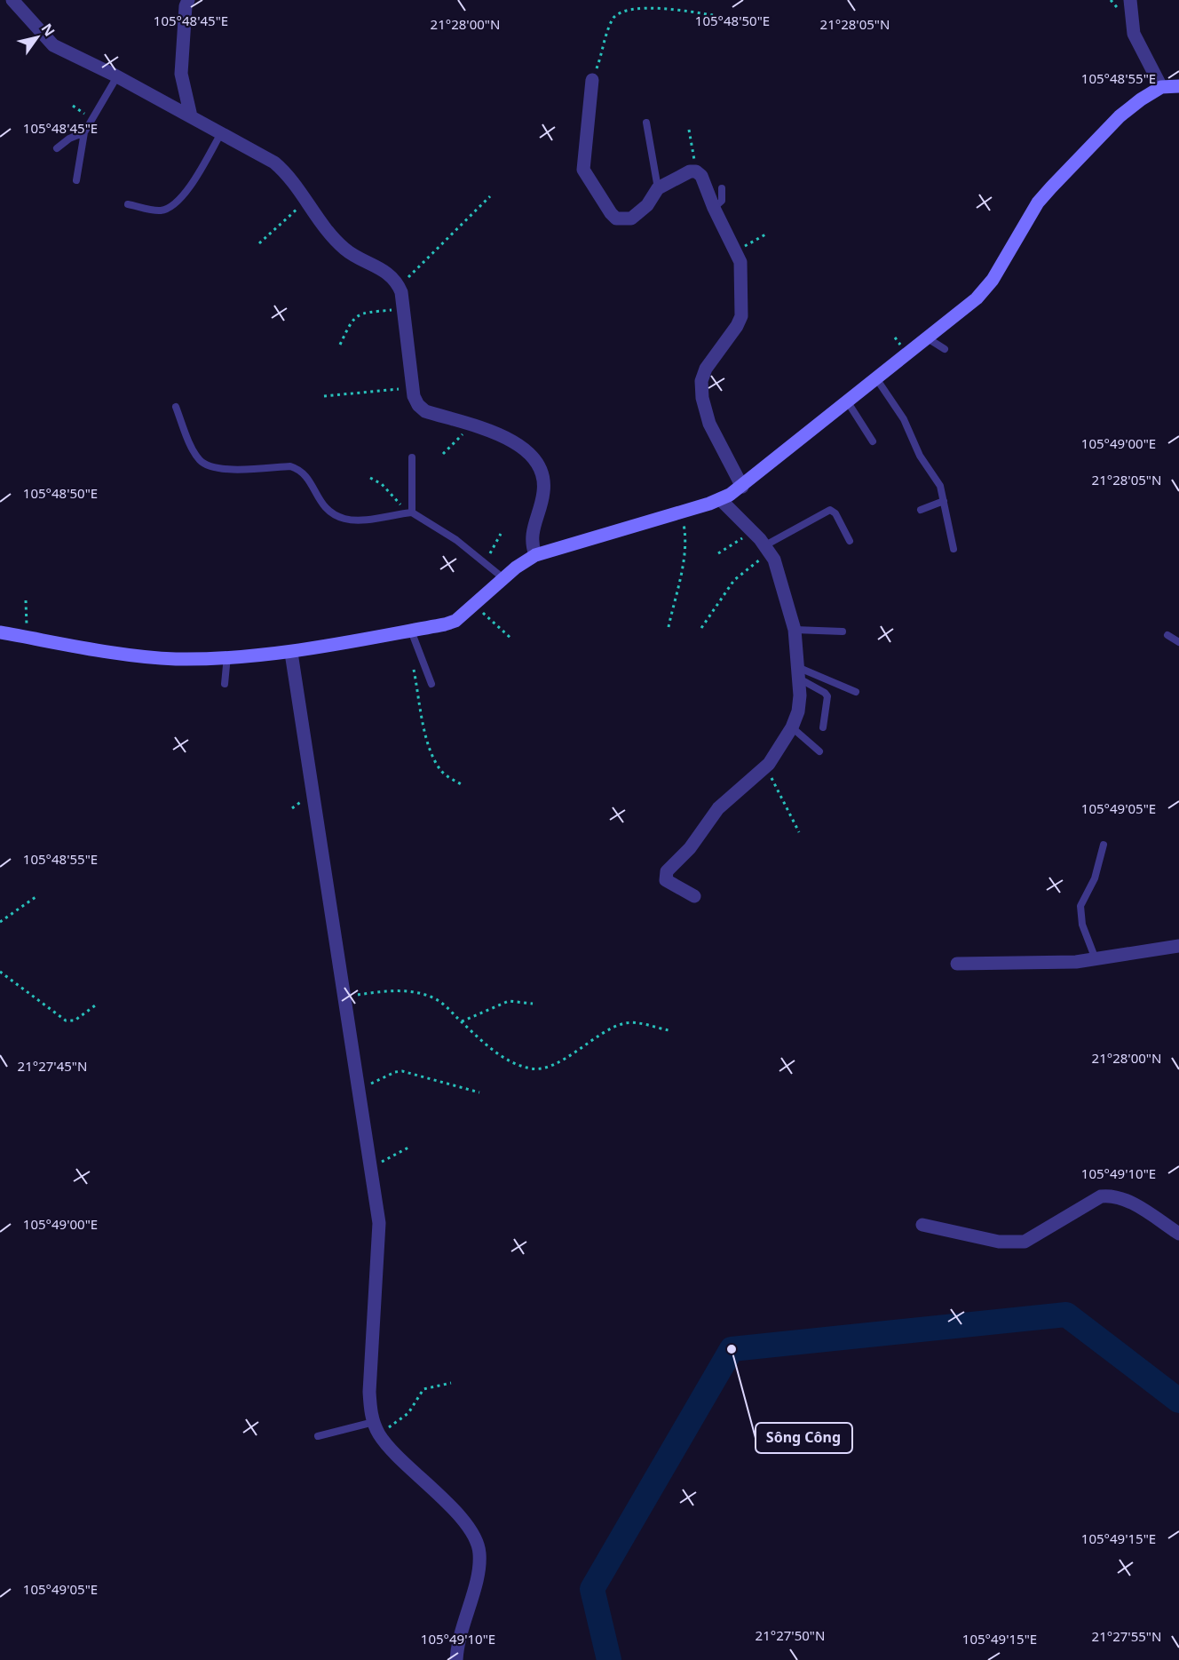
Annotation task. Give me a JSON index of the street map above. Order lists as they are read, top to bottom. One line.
{"places":["Sông Công"],"north":"top right","coordinates":["105°48'50\"E","105°48'45\"E","21°28'00\"N","21°28'05\"N","105°48'55\"E","105°49'00\"E","105°49'05\"E","21°27'45\"N","105°49'10\"E","105°49'15\"E","21°27'50\"N","21°27'55\"N"]}
